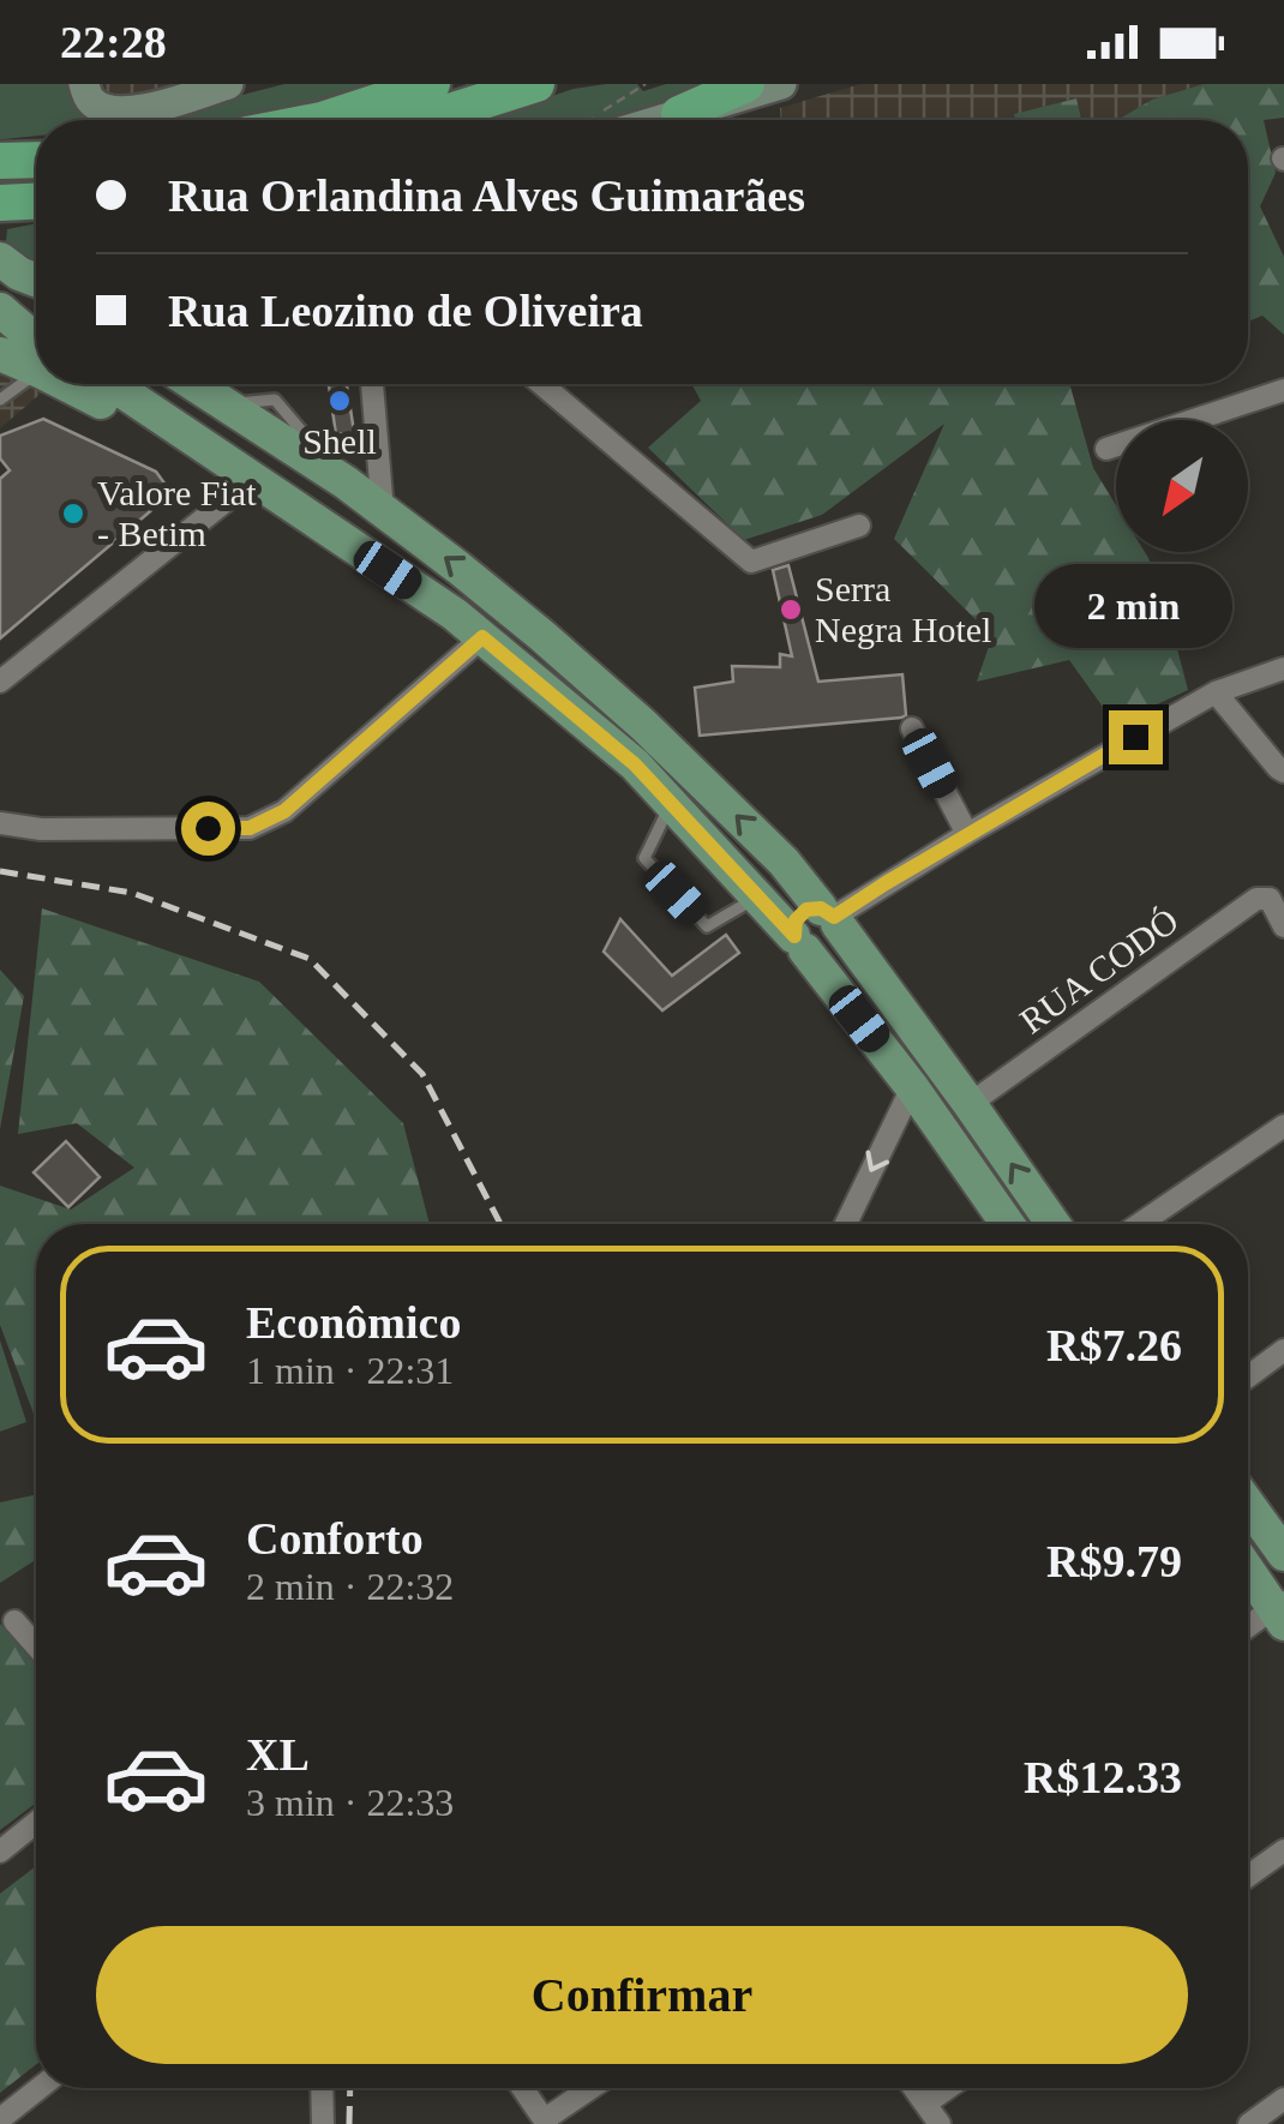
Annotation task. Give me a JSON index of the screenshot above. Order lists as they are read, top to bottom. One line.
{"streets":{"street":["RUA CODÓ"]},"places":["Shell","Valore Fiat - Betim","Serra Negra Hotel"],"north":"bottom left","page":{"status":"22:28","banner":["Rua Orlandina Alves Guimarães","Rua Leozino de Oliveira"],"bubble":"2 min","list":[{"name":"Econômico","note":"1 min · 22:31","value":"R$7.26"},{"name":"Conforto","note":"2 min · 22:32","value":"R$9.79"},{"name":"XL","note":"3 min · 22:33","value":"R$12.33"}],"buttons":"Confirmar"}}
